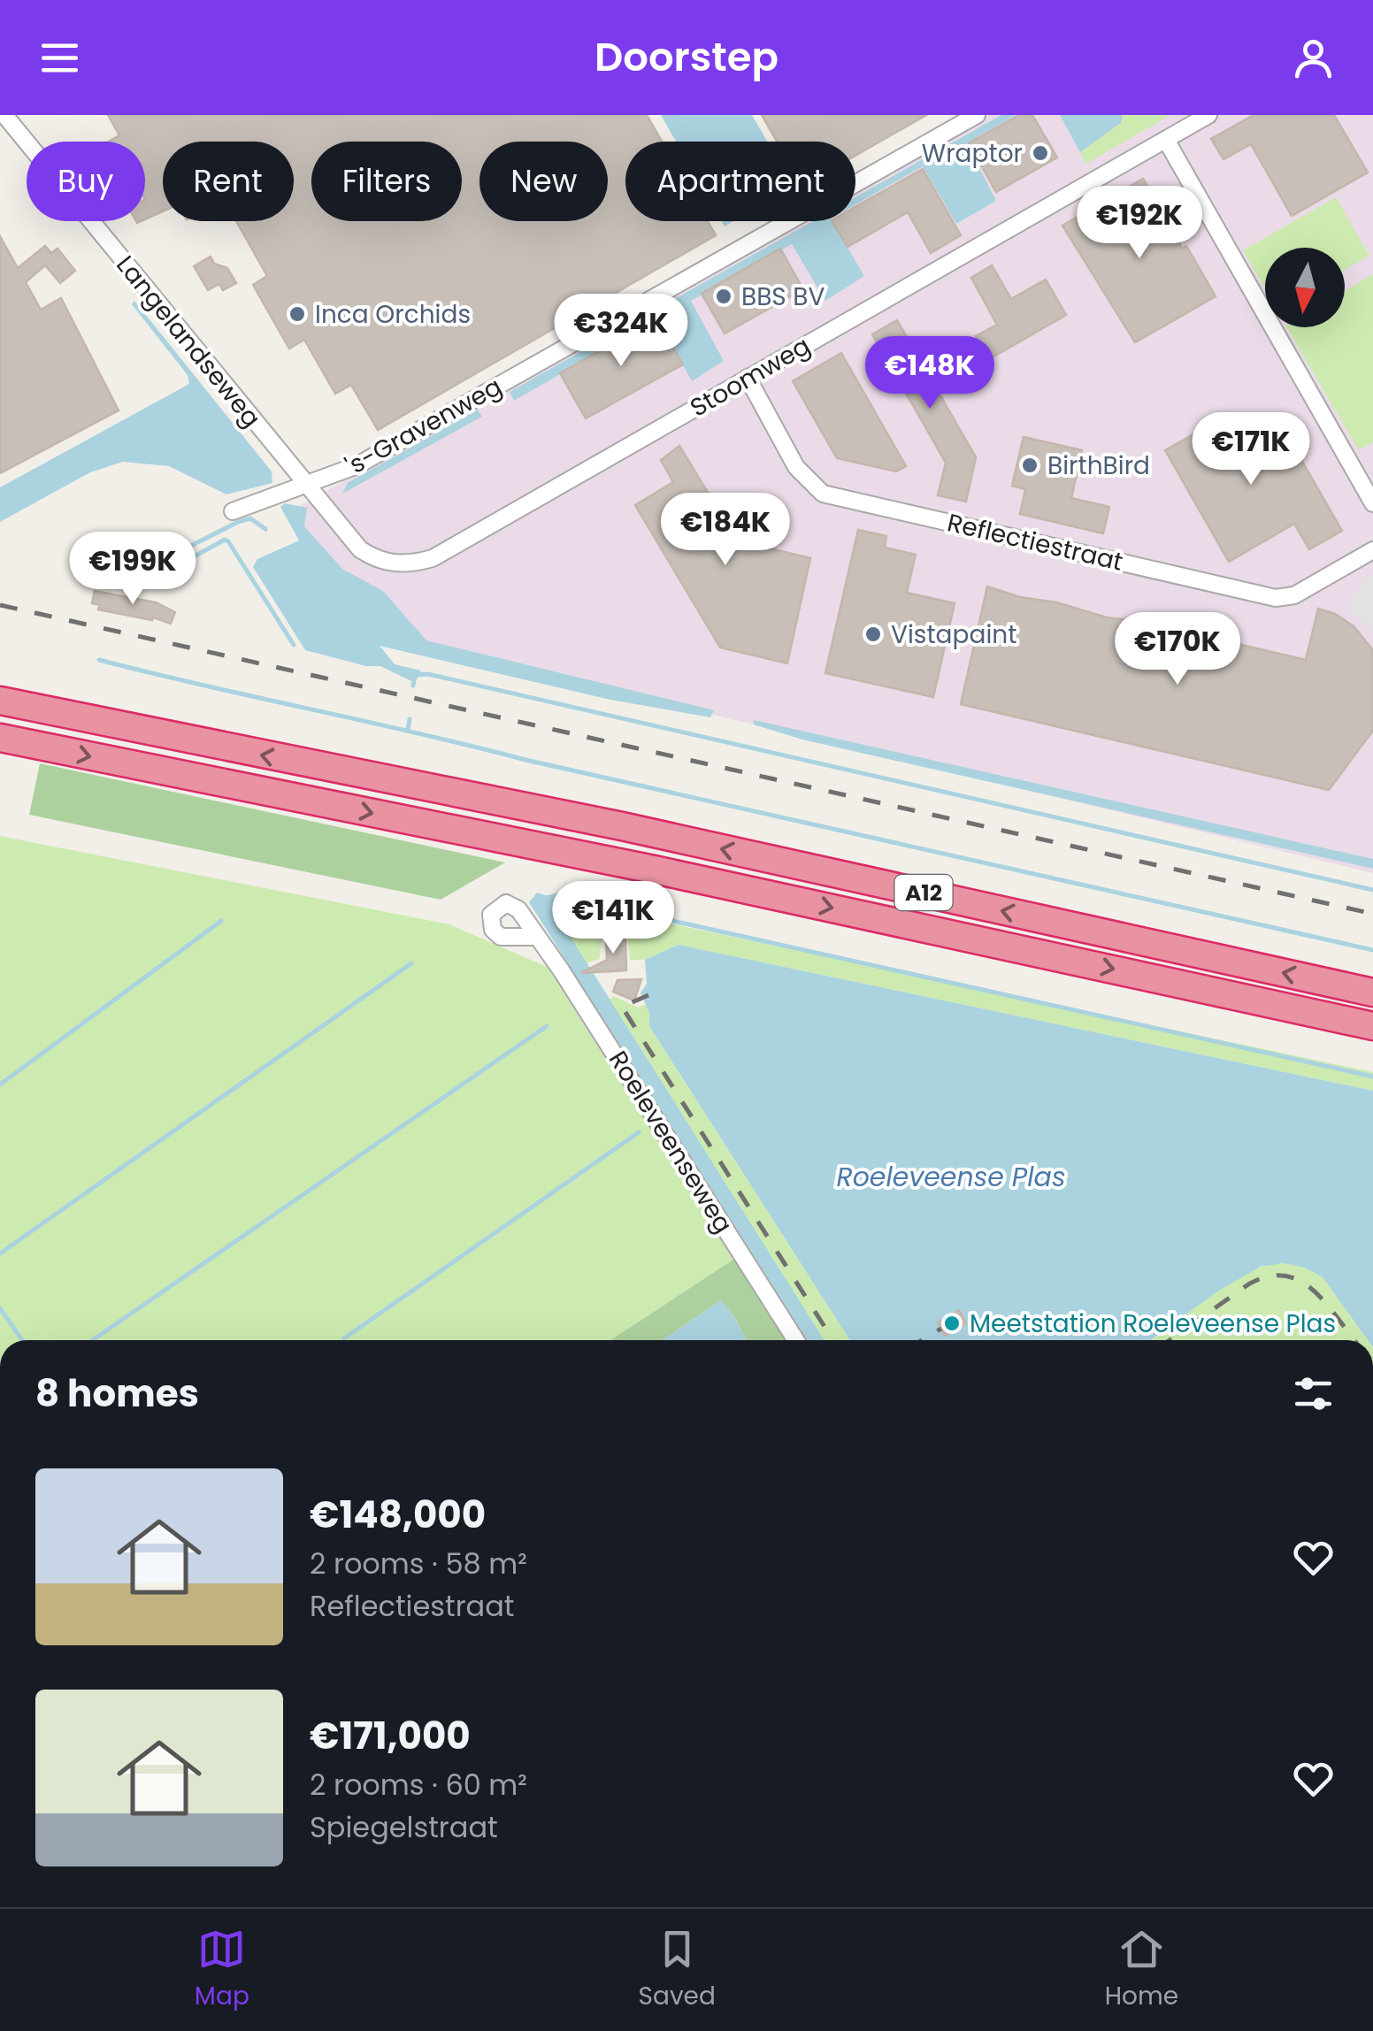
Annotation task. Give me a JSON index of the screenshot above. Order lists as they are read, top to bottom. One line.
{"streets":{"highway":["A12"],"street":["Langelandseweg","Stoomweg","'s-Gravenweg","Reflectiestraat","Roeleveenseweg"]},"crossings":[["Langelandseweg","Stoomweg"],["Langelandseweg","'s-Gravenweg"],["Stoomweg","'s-Gravenweg"],["Stoomweg","Reflectiestraat"]],"water":["Roeleveense Plas"],"places":["Wraptor","BBS BV","Inca Orchids","BirthBird","Vistapaint","Meetstation Roeleveense Plas"],"north":"bottom","page":{"header":"Doorstep","chip":["Buy","Rent","Filters","New","Apartment"],"price":["€192K","€324K","€148K","€171K","€184K","€199K","€170K","€141K"],"heading":"8 homes","list":[{"name":"€148,000","note":"2 rooms · 58 m² · Reflectiestraat"},{"name":"€171,000","note":"2 rooms · 60 m² · Spiegelstraat"}],"tabs":["Map","Saved","Home"]}}
